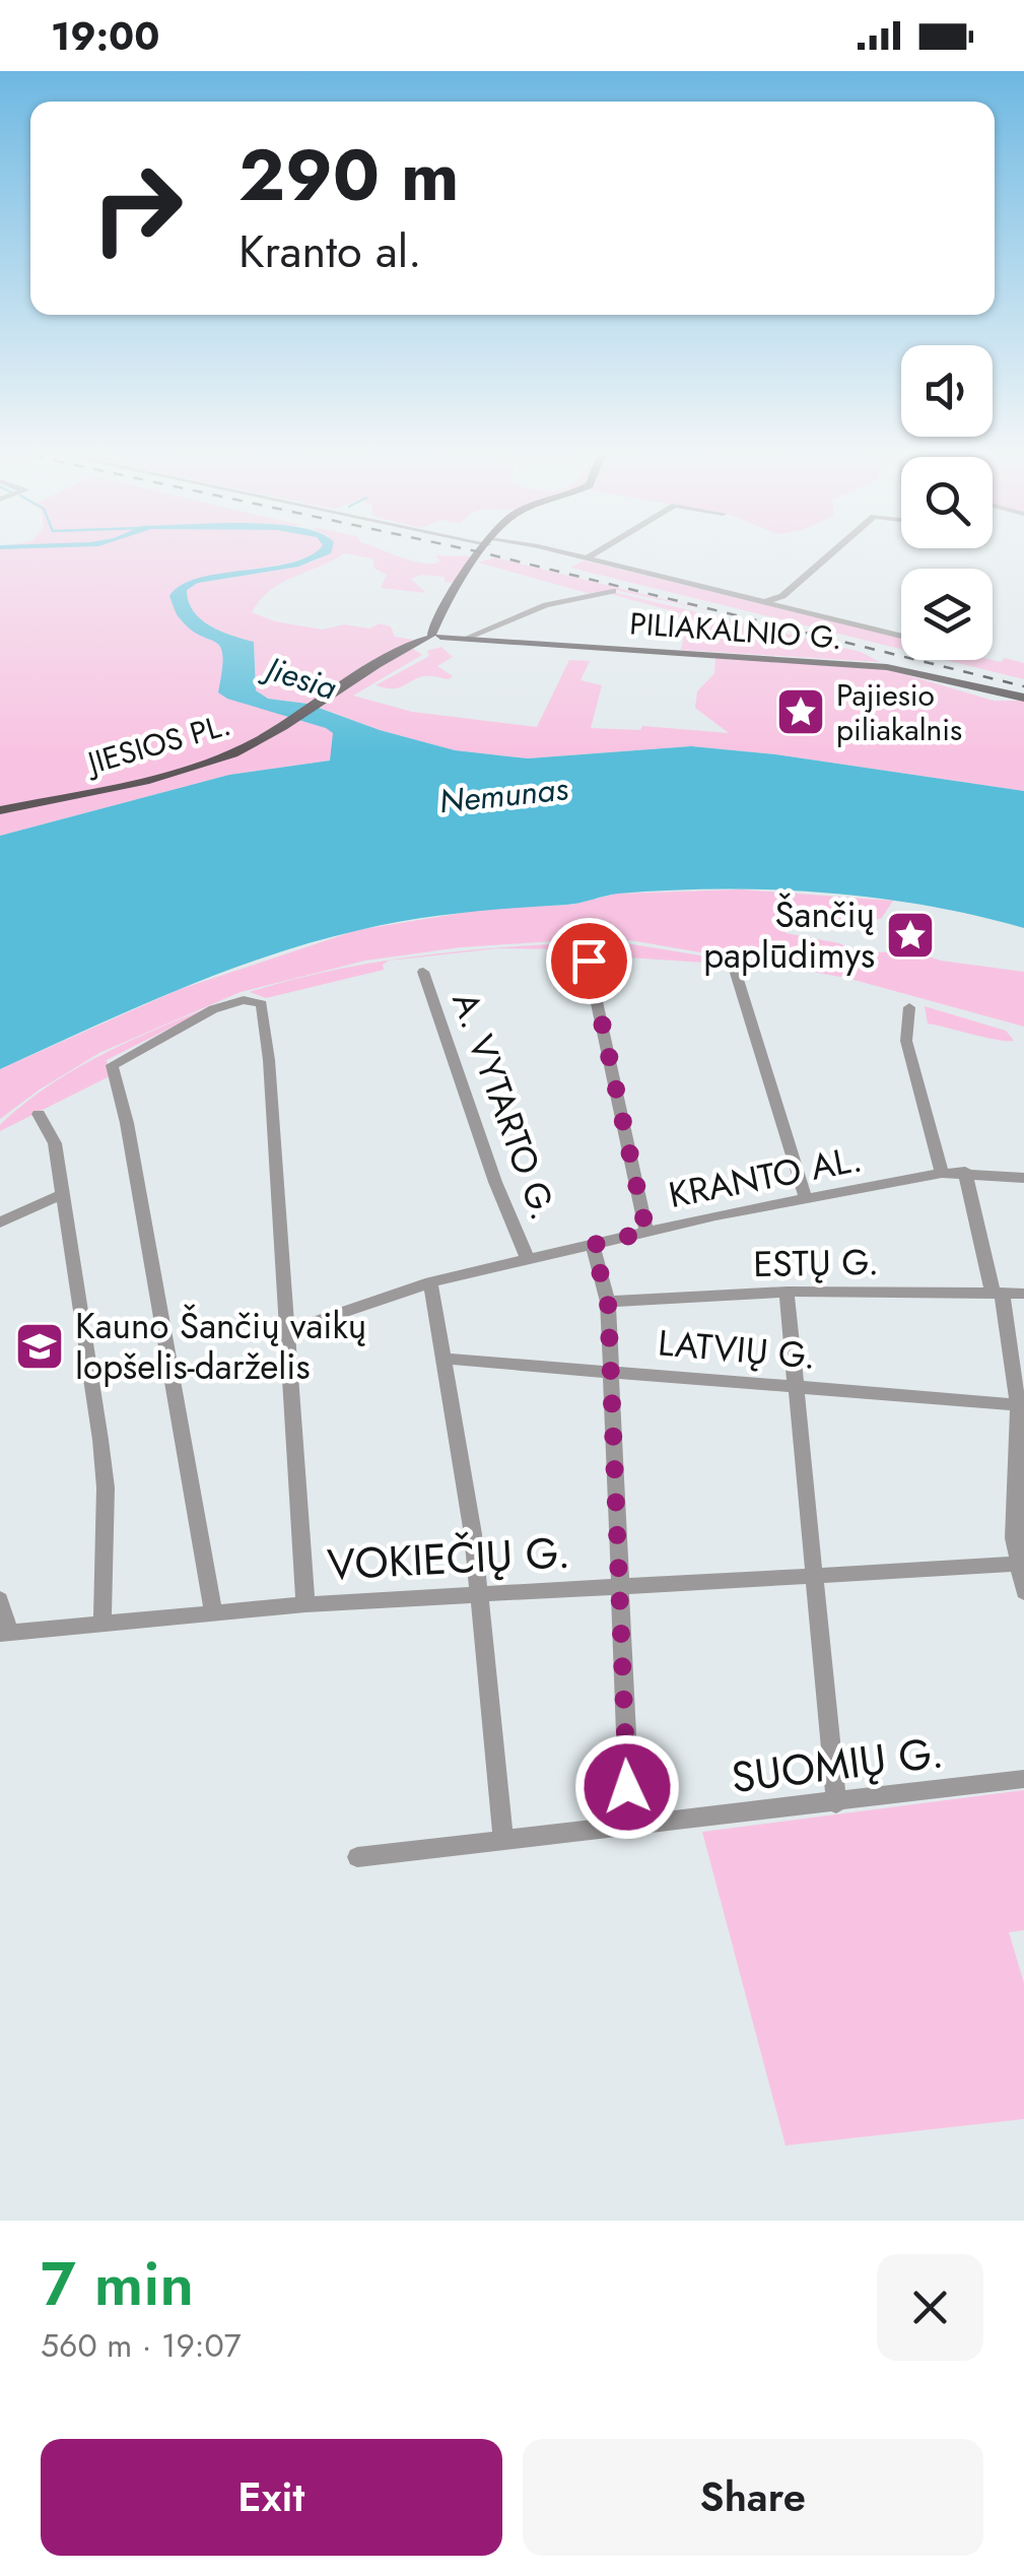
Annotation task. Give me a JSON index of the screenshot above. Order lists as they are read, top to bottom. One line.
{"streets":{"main road":["PILIAKALNIO G.","JIESIOS PL."],"street":["A. VYTARTO G.","KRANTO AL.","ESTŲ G.","LATVIŲ G.","VOKIEČIŲ G.","SUOMIŲ G."]},"crossings":[["PILIAKALNIO G.","JIESIOS PL."],["A. VYTARTO G.","KRANTO AL."]],"water":["Jiesia","Nemunas"],"places":{"place":["Pajiesio piliakalnis","Šančių paplūdimys"],"school or university":["Kauno Šančių vaikų lopšelis-darželis"]},"page":{"status":"19:00","turn":["290 m","Kranto al."],"heading":["7 min","560 m · 19:07"],"buttons":["Exit","Share"]}}
